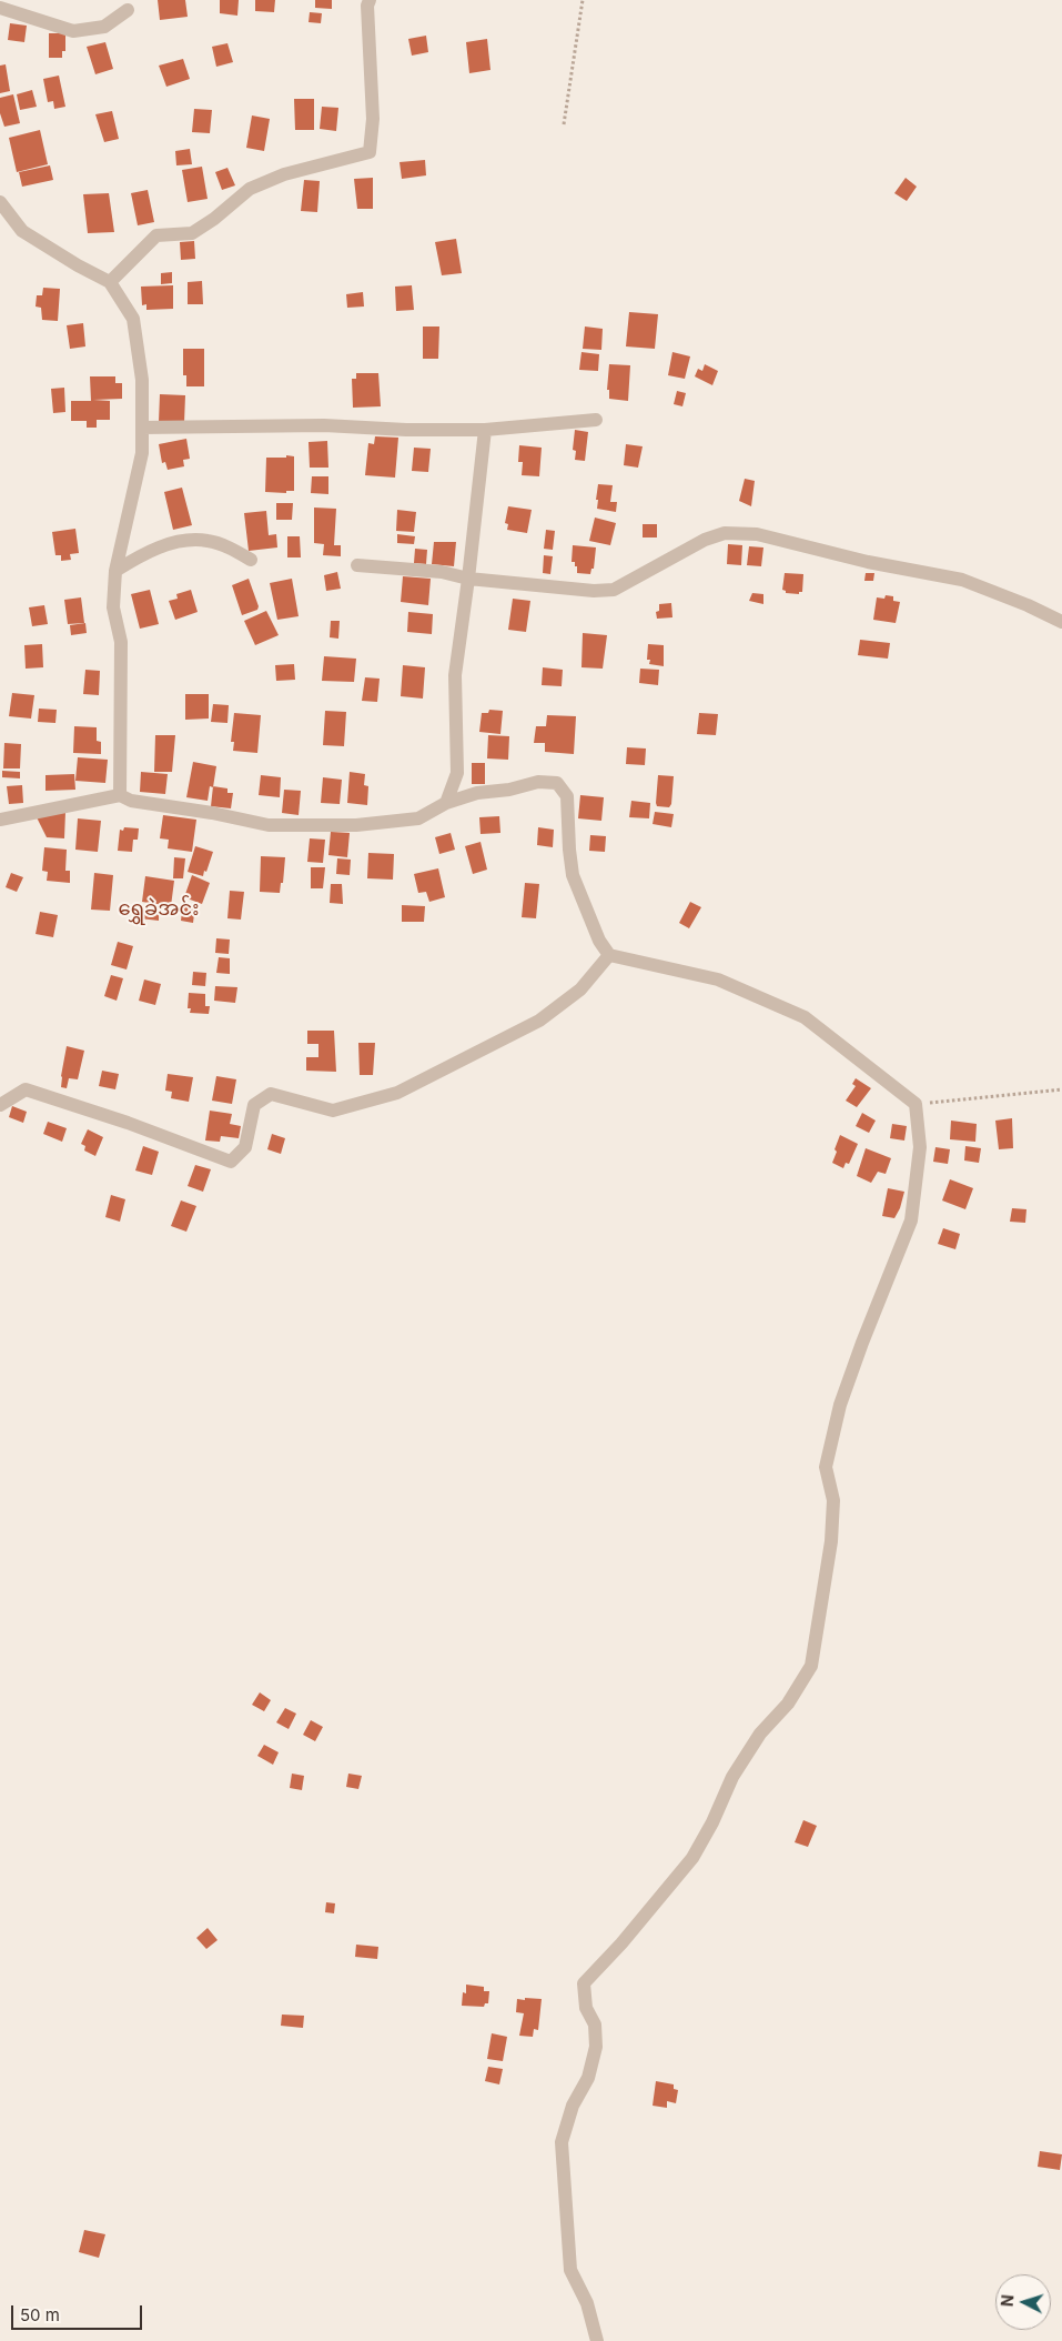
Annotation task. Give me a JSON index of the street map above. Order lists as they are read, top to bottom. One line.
{"districts":["ရွှေခဲအင်း"],"scale_bar":"50 m","north":"left"}
